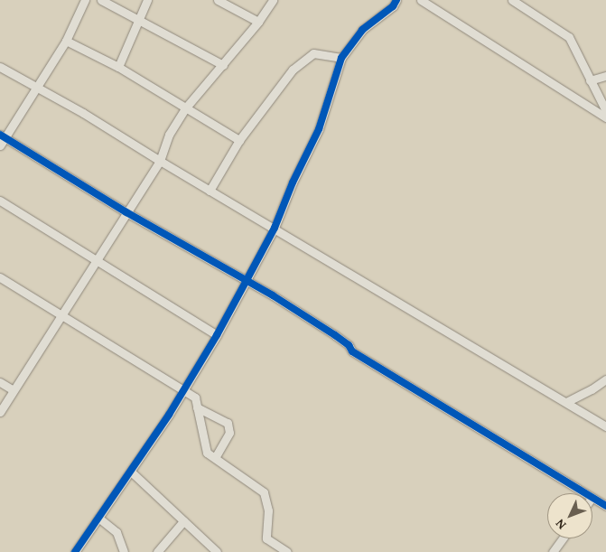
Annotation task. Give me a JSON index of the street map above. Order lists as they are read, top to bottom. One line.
{"north":"bottom left"}
